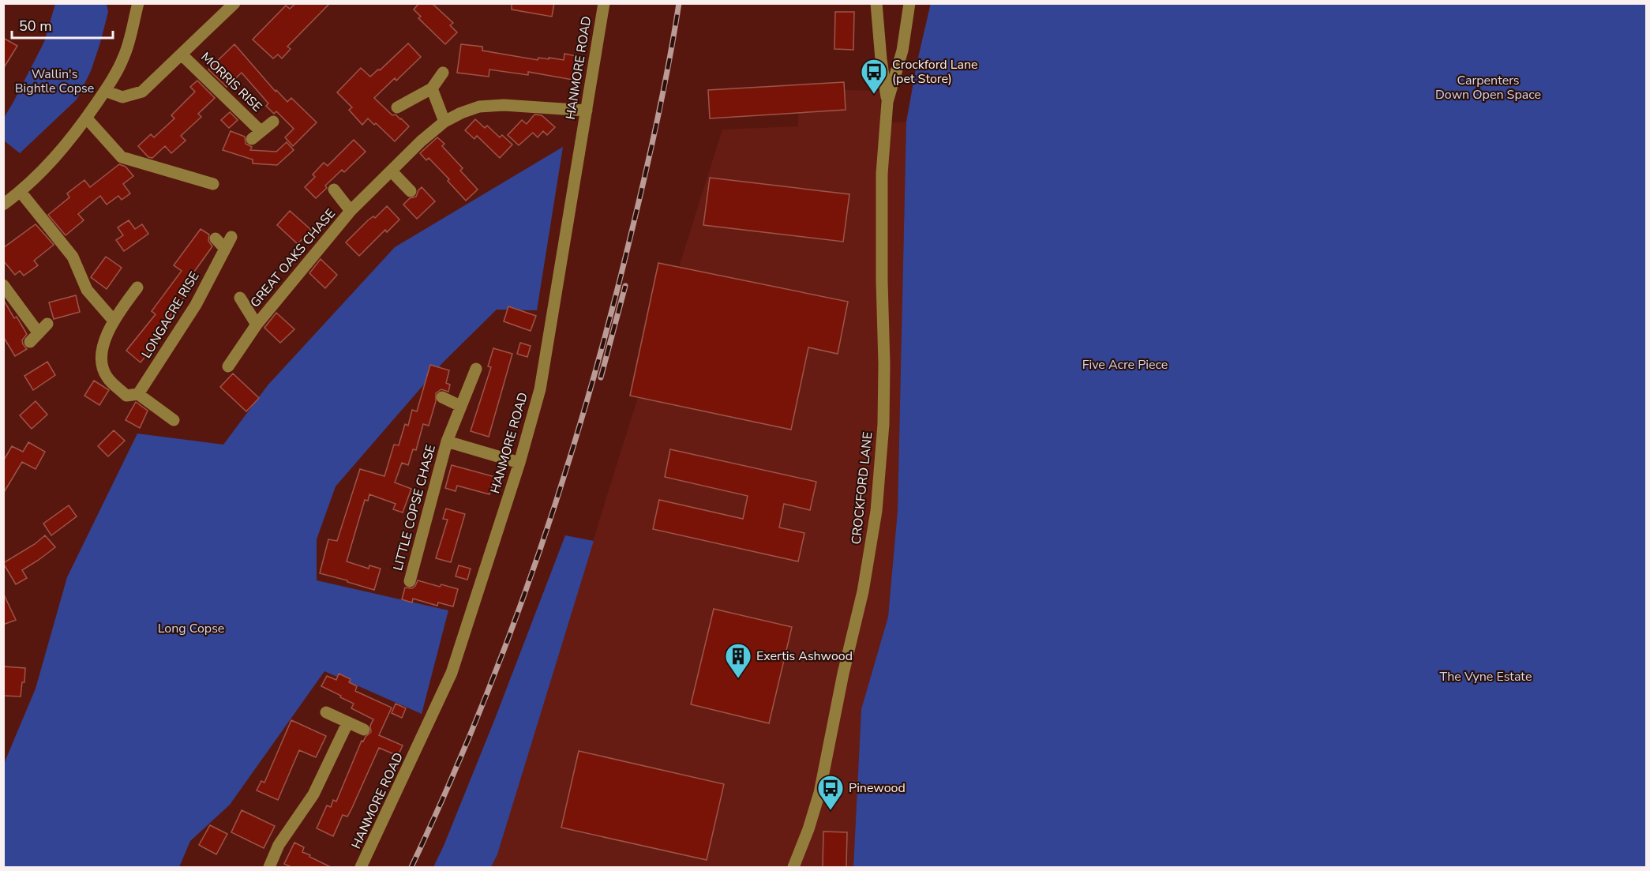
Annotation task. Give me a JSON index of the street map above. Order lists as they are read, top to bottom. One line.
{"streets":{"street":["HANMORE ROAD","MORRIS RISE","GREAT OAKS CHASE","LONGACRE RISE","CROCKFORD LANE","LITTLE COPSE CHASE"]},"crossings":[["HANMORE ROAD","GREAT OAKS CHASE"],["HANMORE ROAD","LITTLE COPSE CHASE"]],"parks":["Wallin's Bightle Copse","Carpenters Down Open Space","Five Acre Piece","Long Copse","The Vyne Estate"],"places":{"bus stop":["Crockford Lane (pet Store)","Pinewood"],"building":["Exertis Ashwood"]},"scale_bar":"50 m"}
